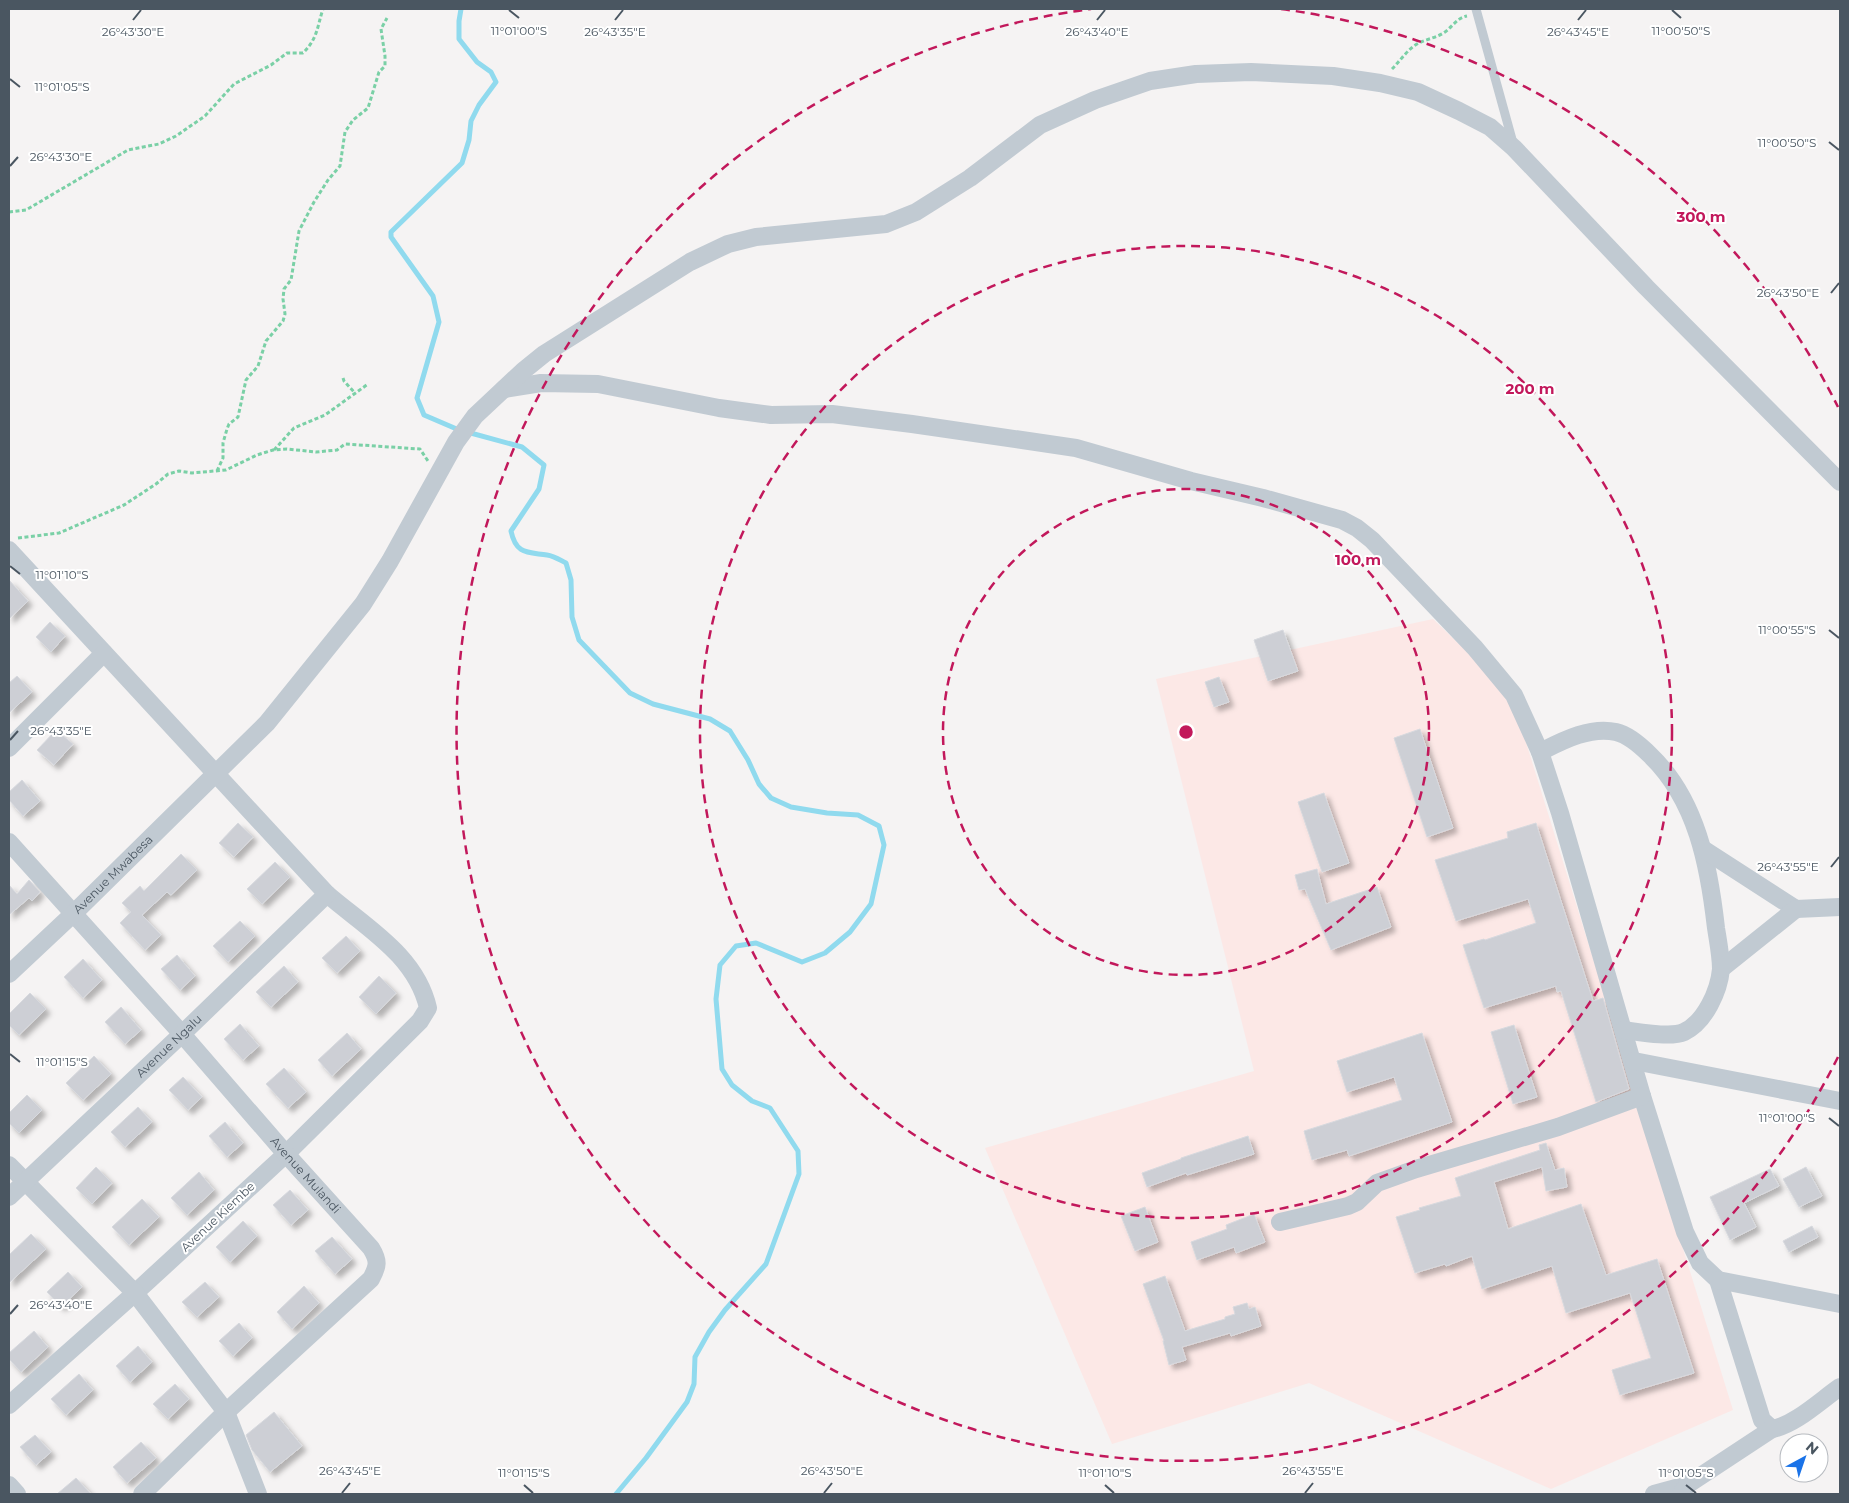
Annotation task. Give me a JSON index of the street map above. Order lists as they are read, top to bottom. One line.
{"streets":{"street":["Avenue Mwabesa","Avenue Ngalu","Avenue Mulandi","Avenue Kiembe"]},"crossings":[["Avenue Mwabesa","Avenue Mulandi"],["Avenue Ngalu","Avenue Mulandi"],["Avenue Ngalu","Avenue Kiembe"],["Avenue Mulandi","Avenue Kiembe"]],"north":"top right","coordinates":["11°01'00\"S","11°00'50\"S","26°43'30\"E","26°43'35\"E","26°43'40\"E","26°43'45\"E","11°01'05\"S","26°43'50\"E","11°01'10\"S","11°00'55\"S","26°43'55\"E","11°01'15\"S"],"rings":["300 m","200 m","100 m"]}
